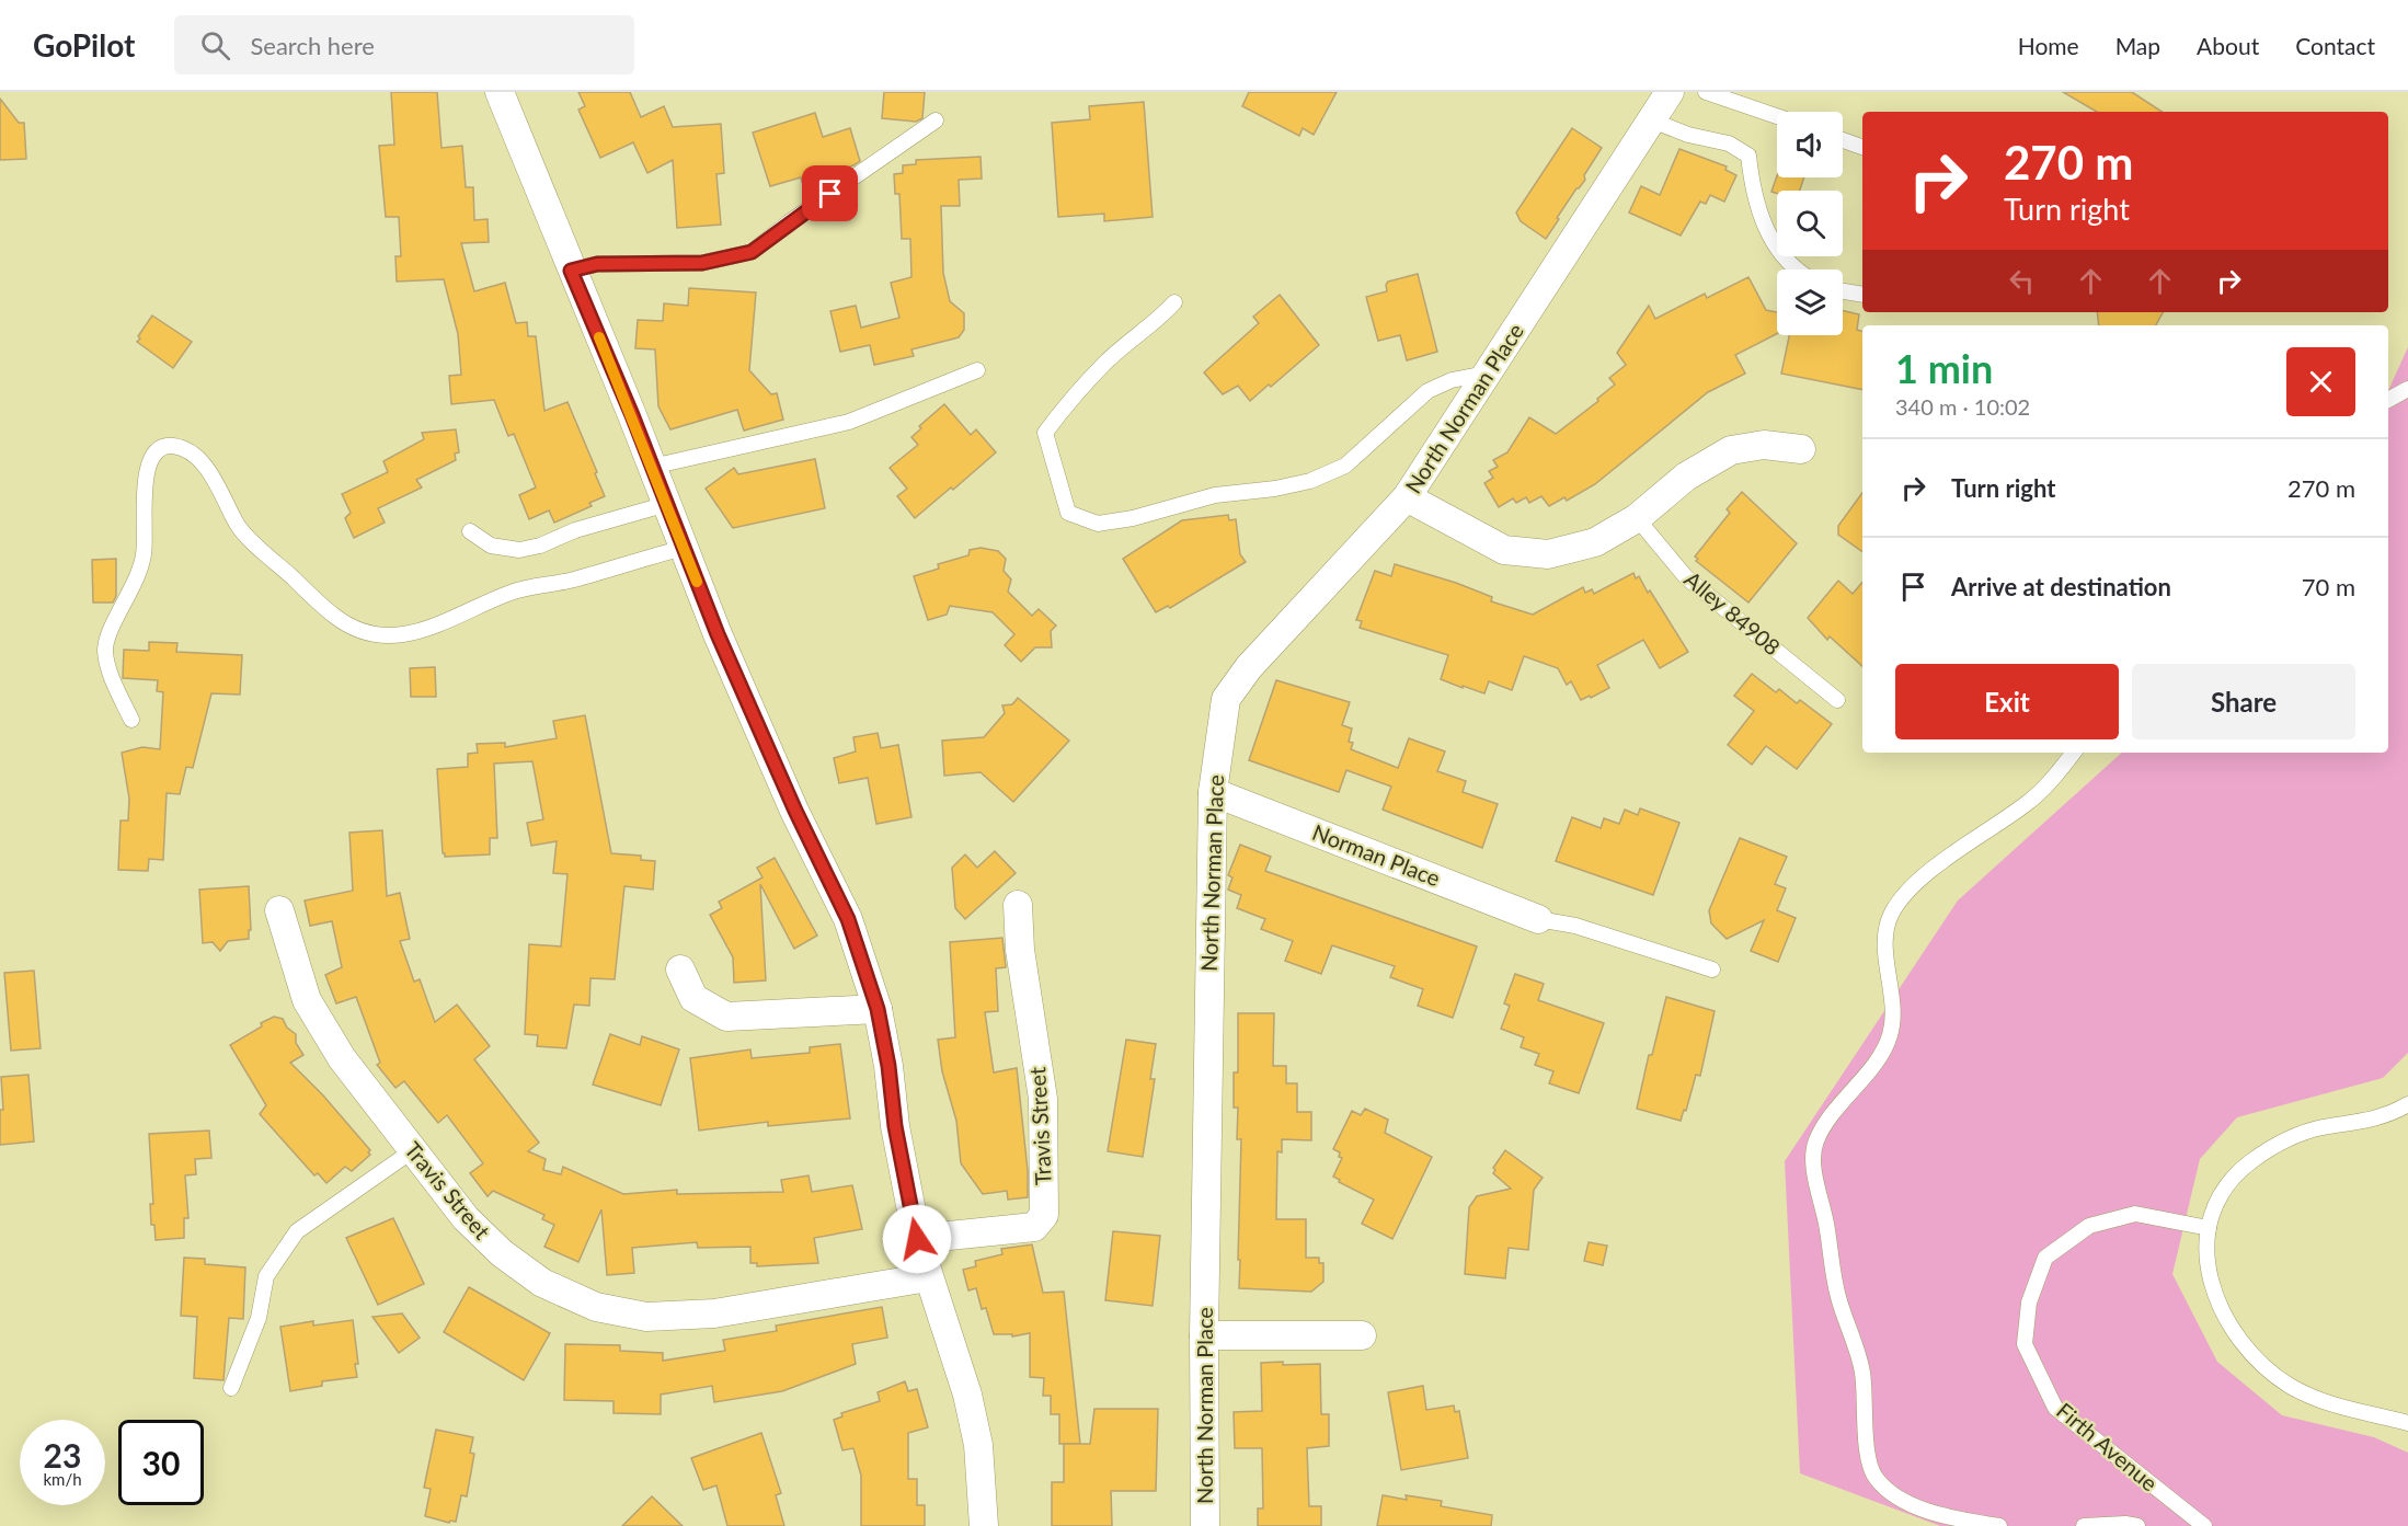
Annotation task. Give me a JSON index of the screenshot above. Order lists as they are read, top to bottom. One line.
{"streets":{"street":["North Norman Place","Norman Place","Travis Street"],"lane":["Alley 84908","Firth Avenue"]},"crossings":[["North Norman Place","Norman Place"]],"page":{"header":"GoPilot","search":"Search here","nav":["Home","Map","About","Contact"],"turn":["270 m","Turn right"],"heading":["1 min","340 m · 10:02"],"list":[{"name":"Turn right","value":"270 m"},{"name":"Arrive at destination","value":"70 m"}],"buttons":["Exit","Share"],"speed":"23 km/h","limit":"30"}}
